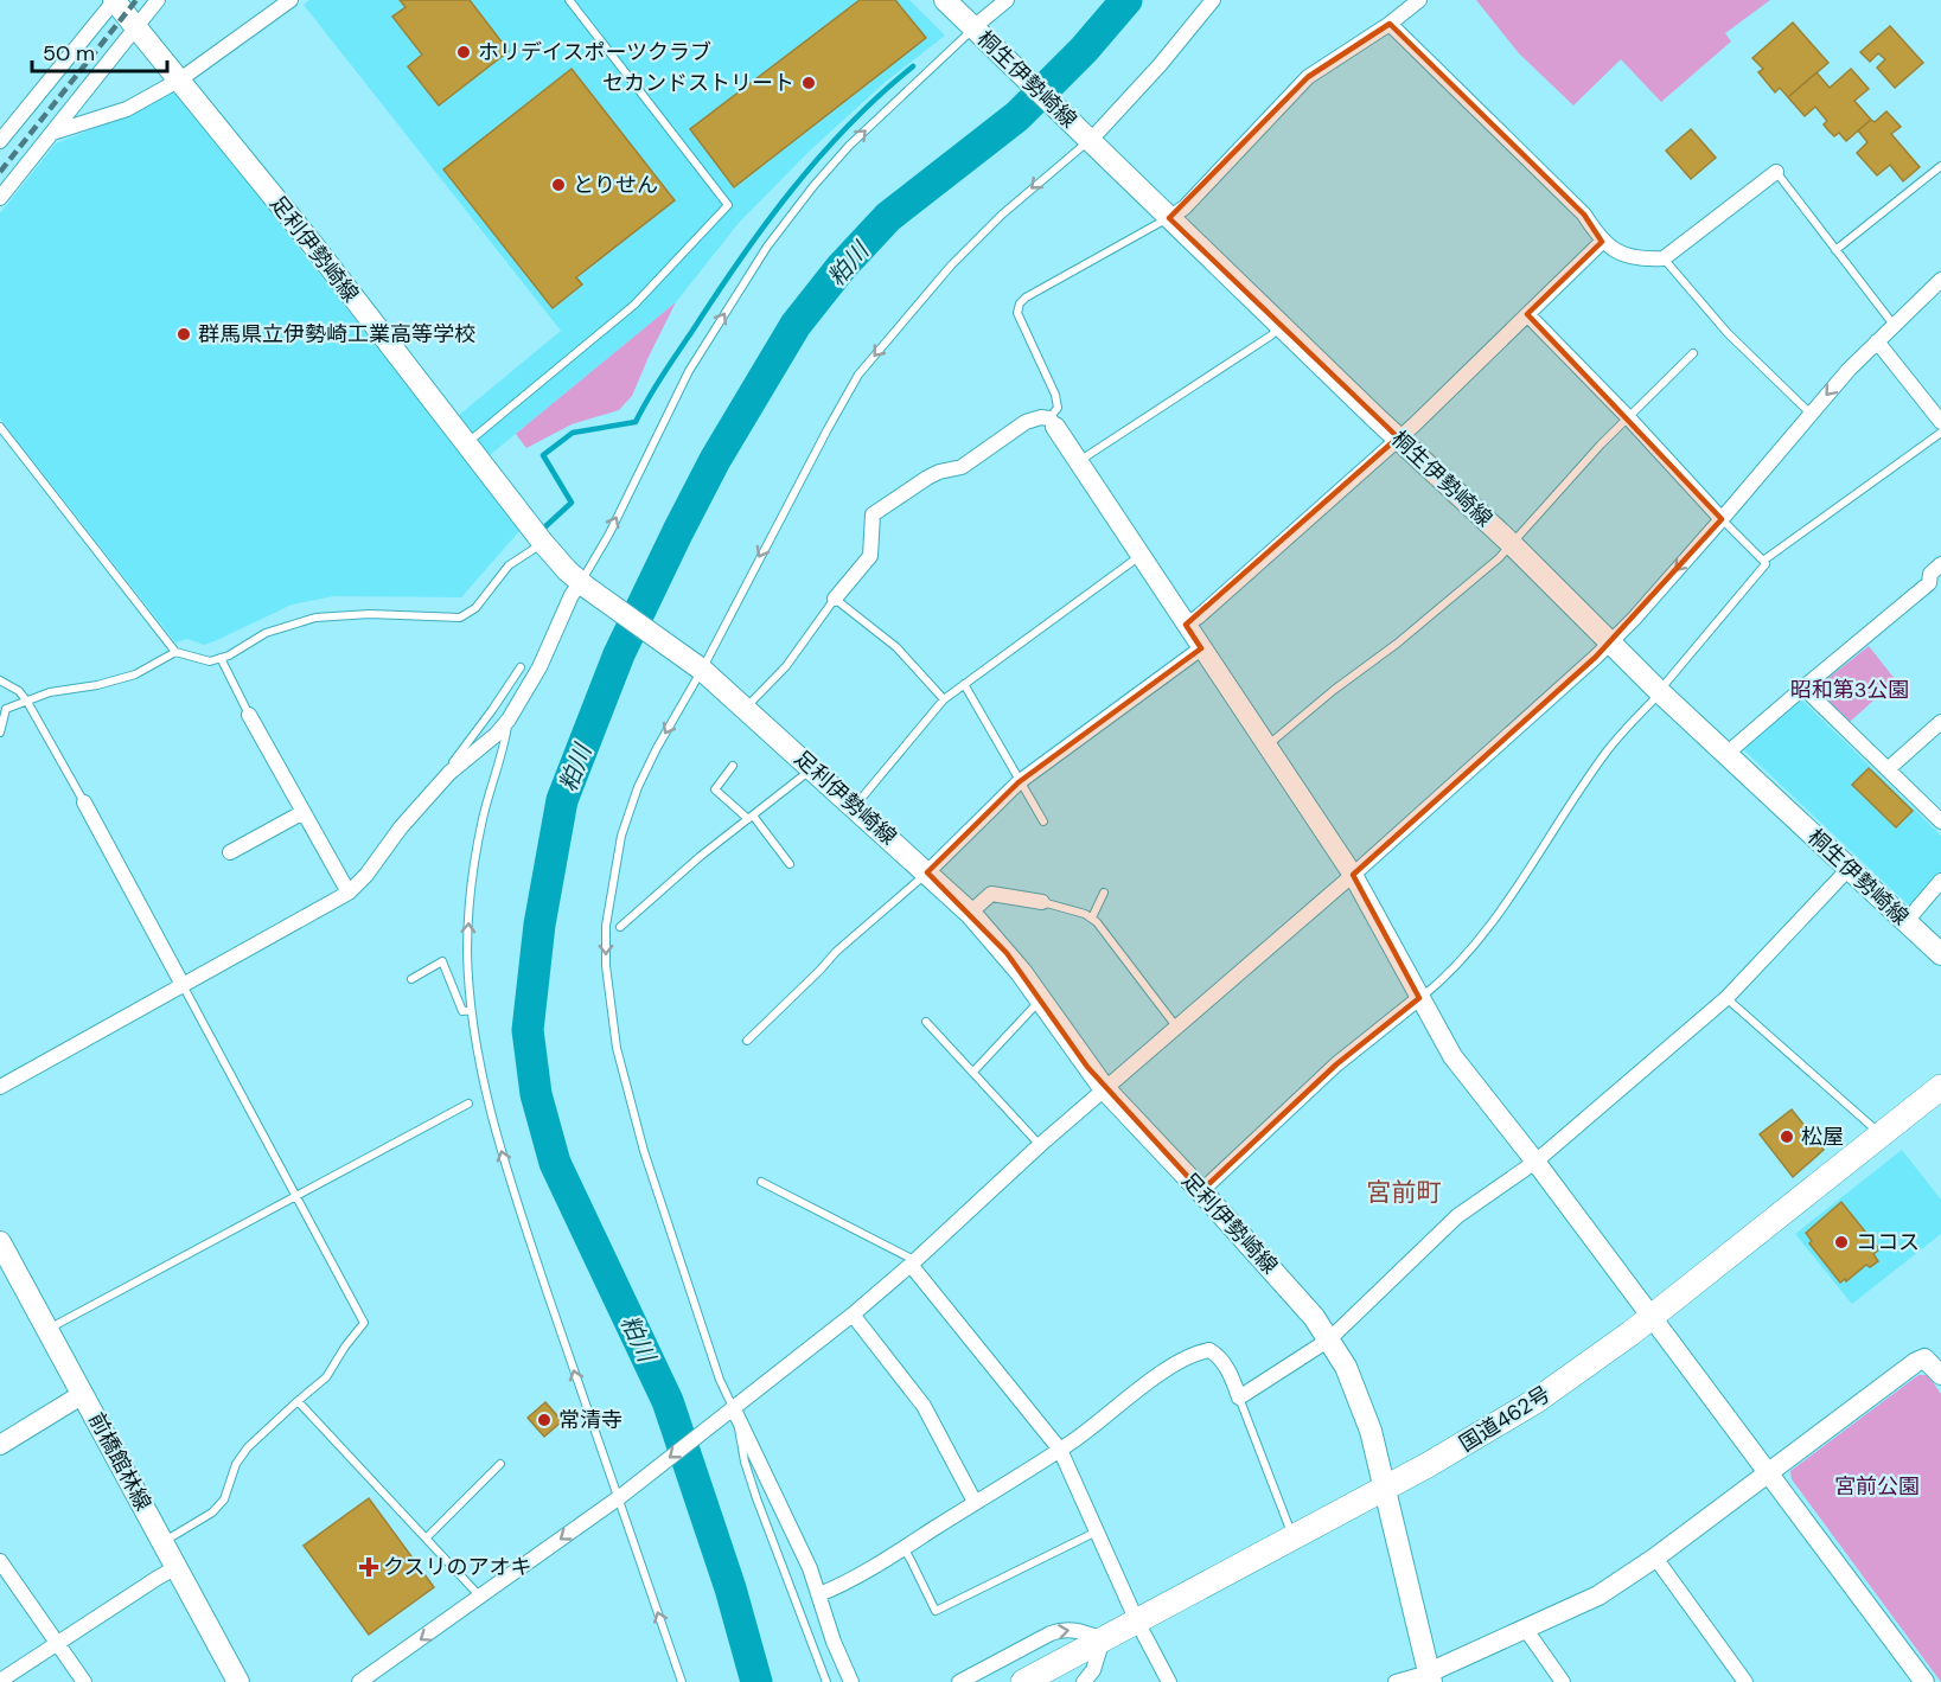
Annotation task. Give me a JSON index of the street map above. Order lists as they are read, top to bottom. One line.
{"streets":{"highway":["国道462号"],"main road":["桐生伊勢崎線","足利伊勢崎線","前橋館林線"]},"crossings":[["足利伊勢崎線","国道462号"]],"districts":["宮前町"],"water":["粕川"],"parks":["昭和第3公園","宮前公園"],"places":{"other":["ホリデイスポーツクラブ","セカンドストリート","とりせん","群馬県立伊勢崎工業高等学校","松屋","ココス","常清寺"],"health":["クスリのアオキ"]},"scale_bar":"50 m"}
